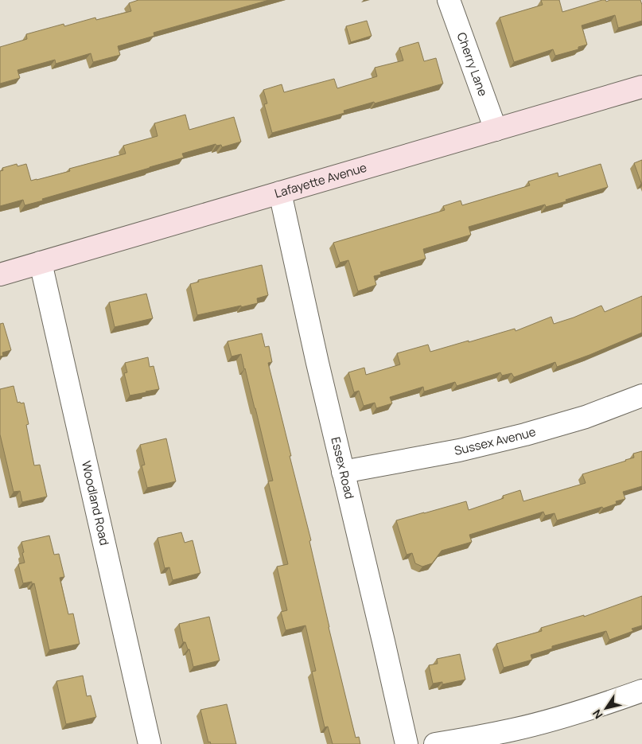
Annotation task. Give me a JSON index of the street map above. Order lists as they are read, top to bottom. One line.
{"streets":{"street":["Cherry Lane","Lafayette Avenue","Sussex Avenue","Essex Road","Woodland Road"]},"crossings":[["Cherry Lane","Lafayette Avenue"],["Lafayette Avenue","Essex Road"],["Lafayette Avenue","Woodland Road"],["Sussex Avenue","Essex Road"]],"north":"bottom left"}
